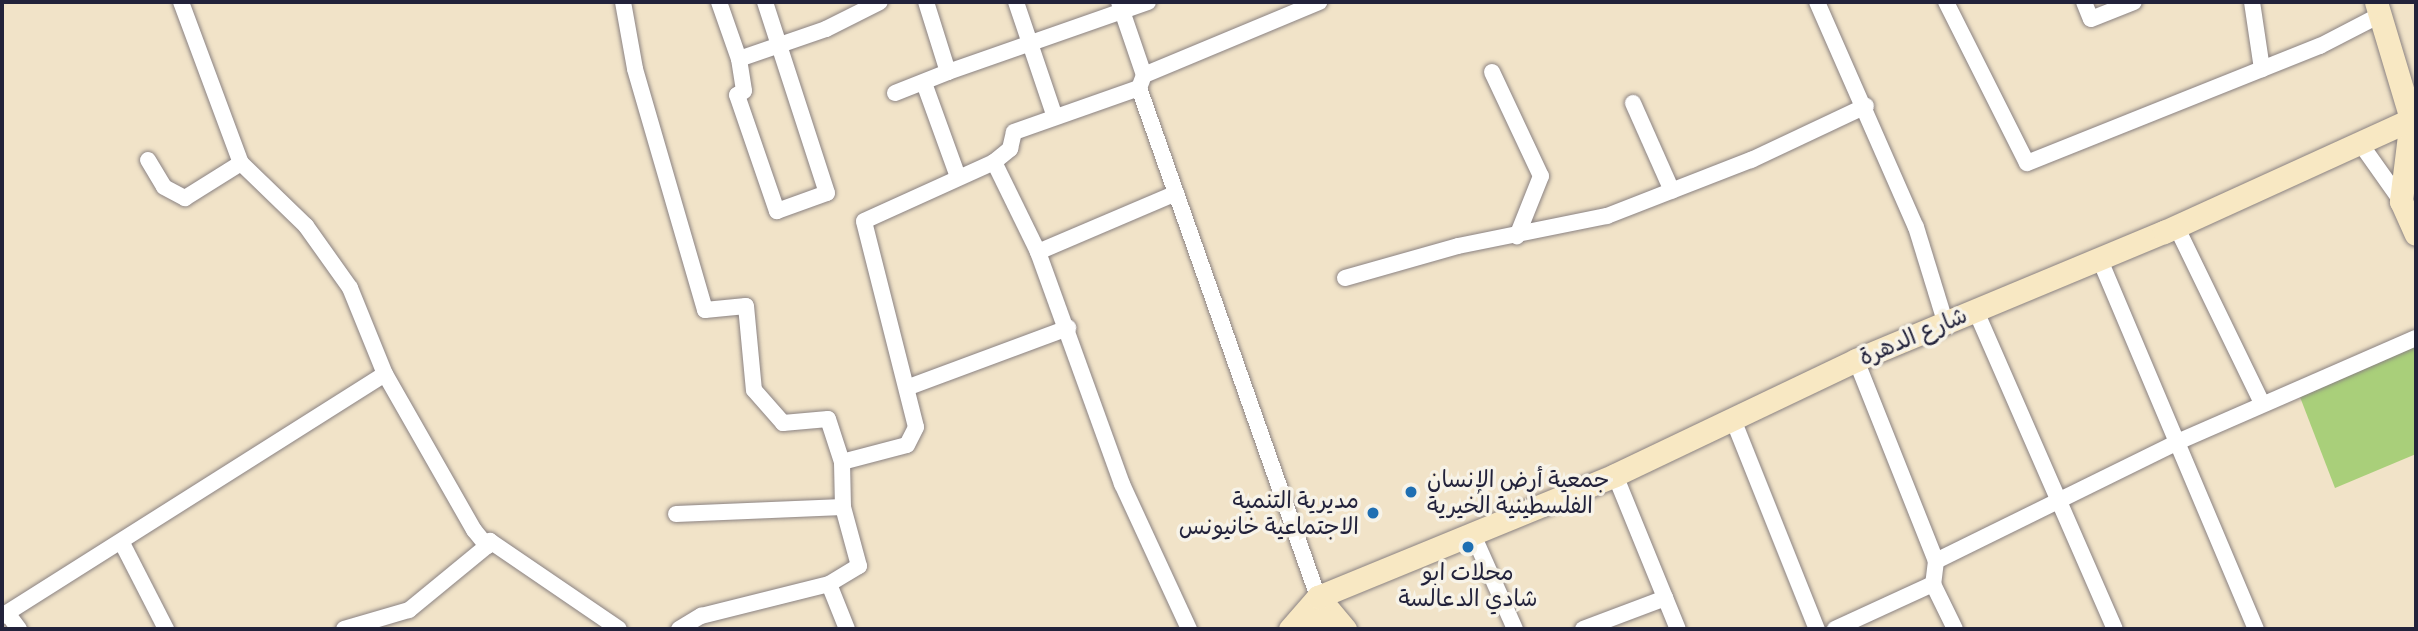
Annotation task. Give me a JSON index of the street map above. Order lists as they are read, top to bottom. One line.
{"streets":{"street":["شارع الدهرة"]},"places":["جمعية أرض الإنسان الفلسطينية الخيرية","مديرية التنمية الاجتماعية خانيونس","محلات ابو شادي الدعالسة"]}
